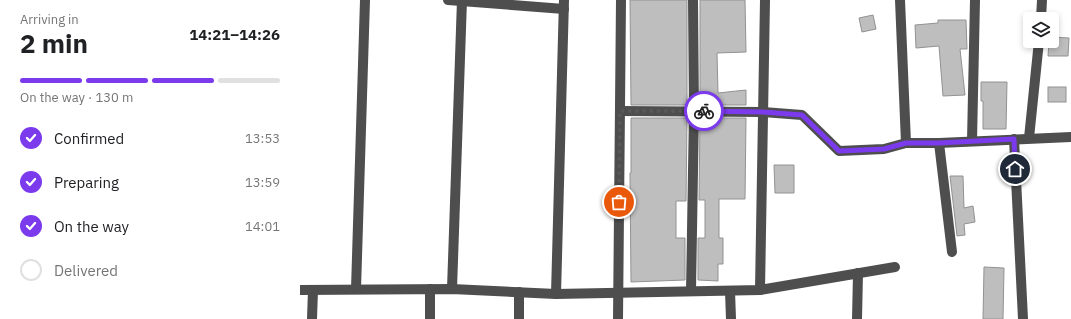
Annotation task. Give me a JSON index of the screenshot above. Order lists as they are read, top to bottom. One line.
{"page":{"heading":["2 min","Arriving in","14:21–14:26"],"bar":"On the way · 130 m","list":[["Confirmed","13:53"],["Preparing","13:59"],["On the way","14:01"],"Delivered"]}}
